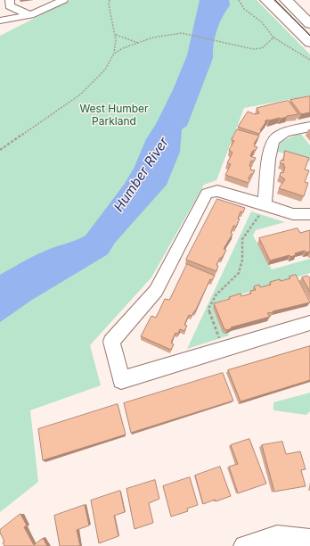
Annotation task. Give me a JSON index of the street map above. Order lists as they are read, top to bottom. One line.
{"water":["Humber River"],"parks":["West Humber Parkland"]}
